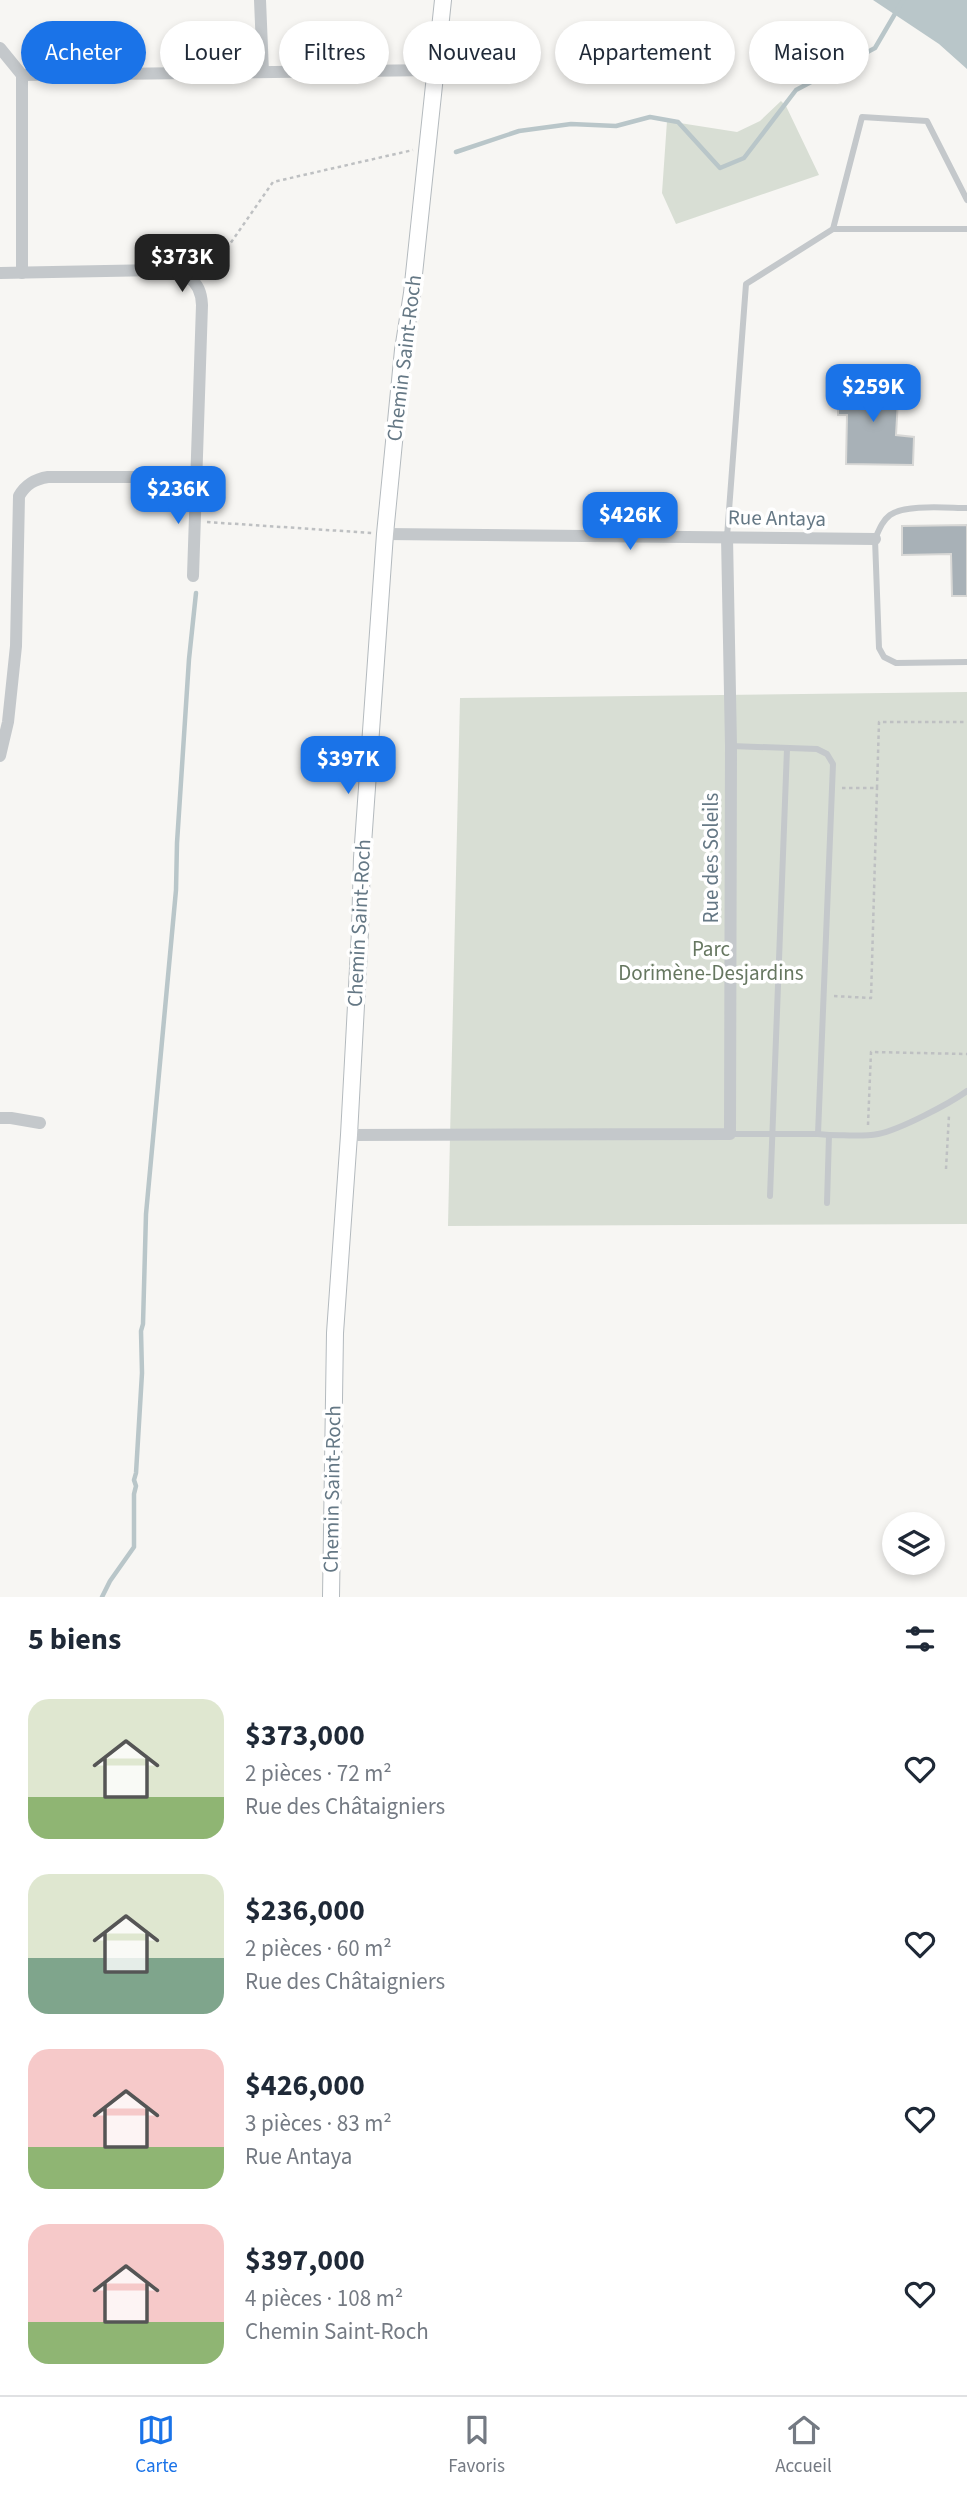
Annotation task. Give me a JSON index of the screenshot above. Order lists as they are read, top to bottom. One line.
{"streets":{"main road":["Chemin Saint-Roch"],"street":["Rue Antaya","Rue des Soleils"]},"crossings":[["Chemin Saint-Roch","Rue Antaya"],["Rue Antaya","Rue des Soleils"]],"parks":["Parc Dorimène-Desjardins"],"page":{"chip":["Acheter","Louer","Filtres","Nouveau","Appartement","Maison"],"price":["$373K","$259K","$236K","$426K","$397K"],"heading":"5 biens","list":[{"name":"$373,000","note":"2 pièces · 72 m² · Rue des Châtaigniers"},{"name":"$236,000","note":"2 pièces · 60 m² · Rue des Châtaigniers"},{"name":"$426,000","note":"3 pièces · 83 m² · Rue Antaya"},{"name":"$397,000","note":"4 pièces · 108 m² · Chemin Saint-Roch"}],"tabs":["Carte","Favoris","Accueil"]}}
